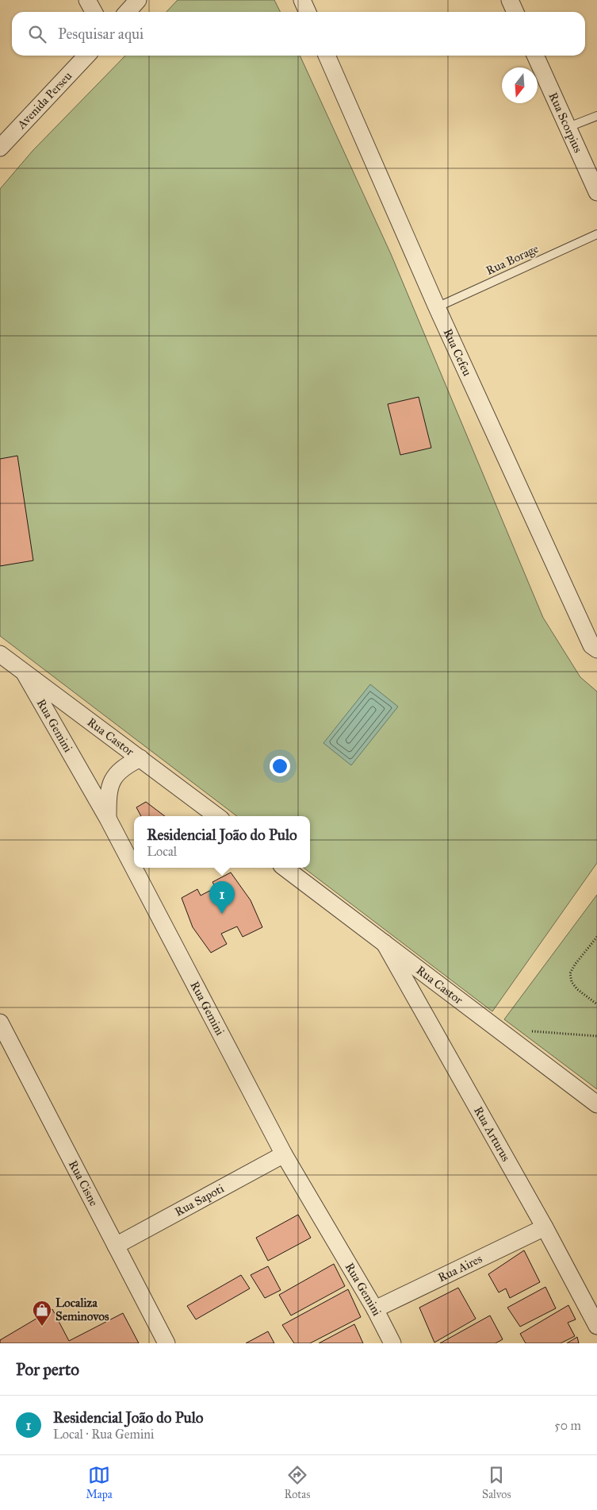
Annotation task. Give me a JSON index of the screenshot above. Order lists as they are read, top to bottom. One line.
{"streets":{"street":["Avenida Perseu","Rua Scorpius","Rua Cefeu","Rua Gemini","Rua Castor","Rua Arturus","Rua Cisne","Rua Sapoti","Rua Aires"],"lane":["Rua Borage"]},"crossings":[["Rua Borage","Rua Cefeu"],["Rua Gemini","Rua Castor"],["Rua Gemini","Rua Sapoti"],["Rua Gemini","Rua Aires"],["Rua Castor","Rua Arturus"],["Rua Arturus","Rua Aires"],["Rua Cisne","Rua Sapoti"]],"places":{"shop":["Localiza Seminovos"]},"north":"bottom","page":{"search":"Pesquisar aqui","popup":["Residencial João do Pulo","Local"],"pins":"1","heading":"Por perto","list":[{"mark":"1","name":"Residencial João do Pulo","note":"Local · Rua Gemini","value":"50 m"}],"nav":["Mapa","Rotas","Salvos"]}}
